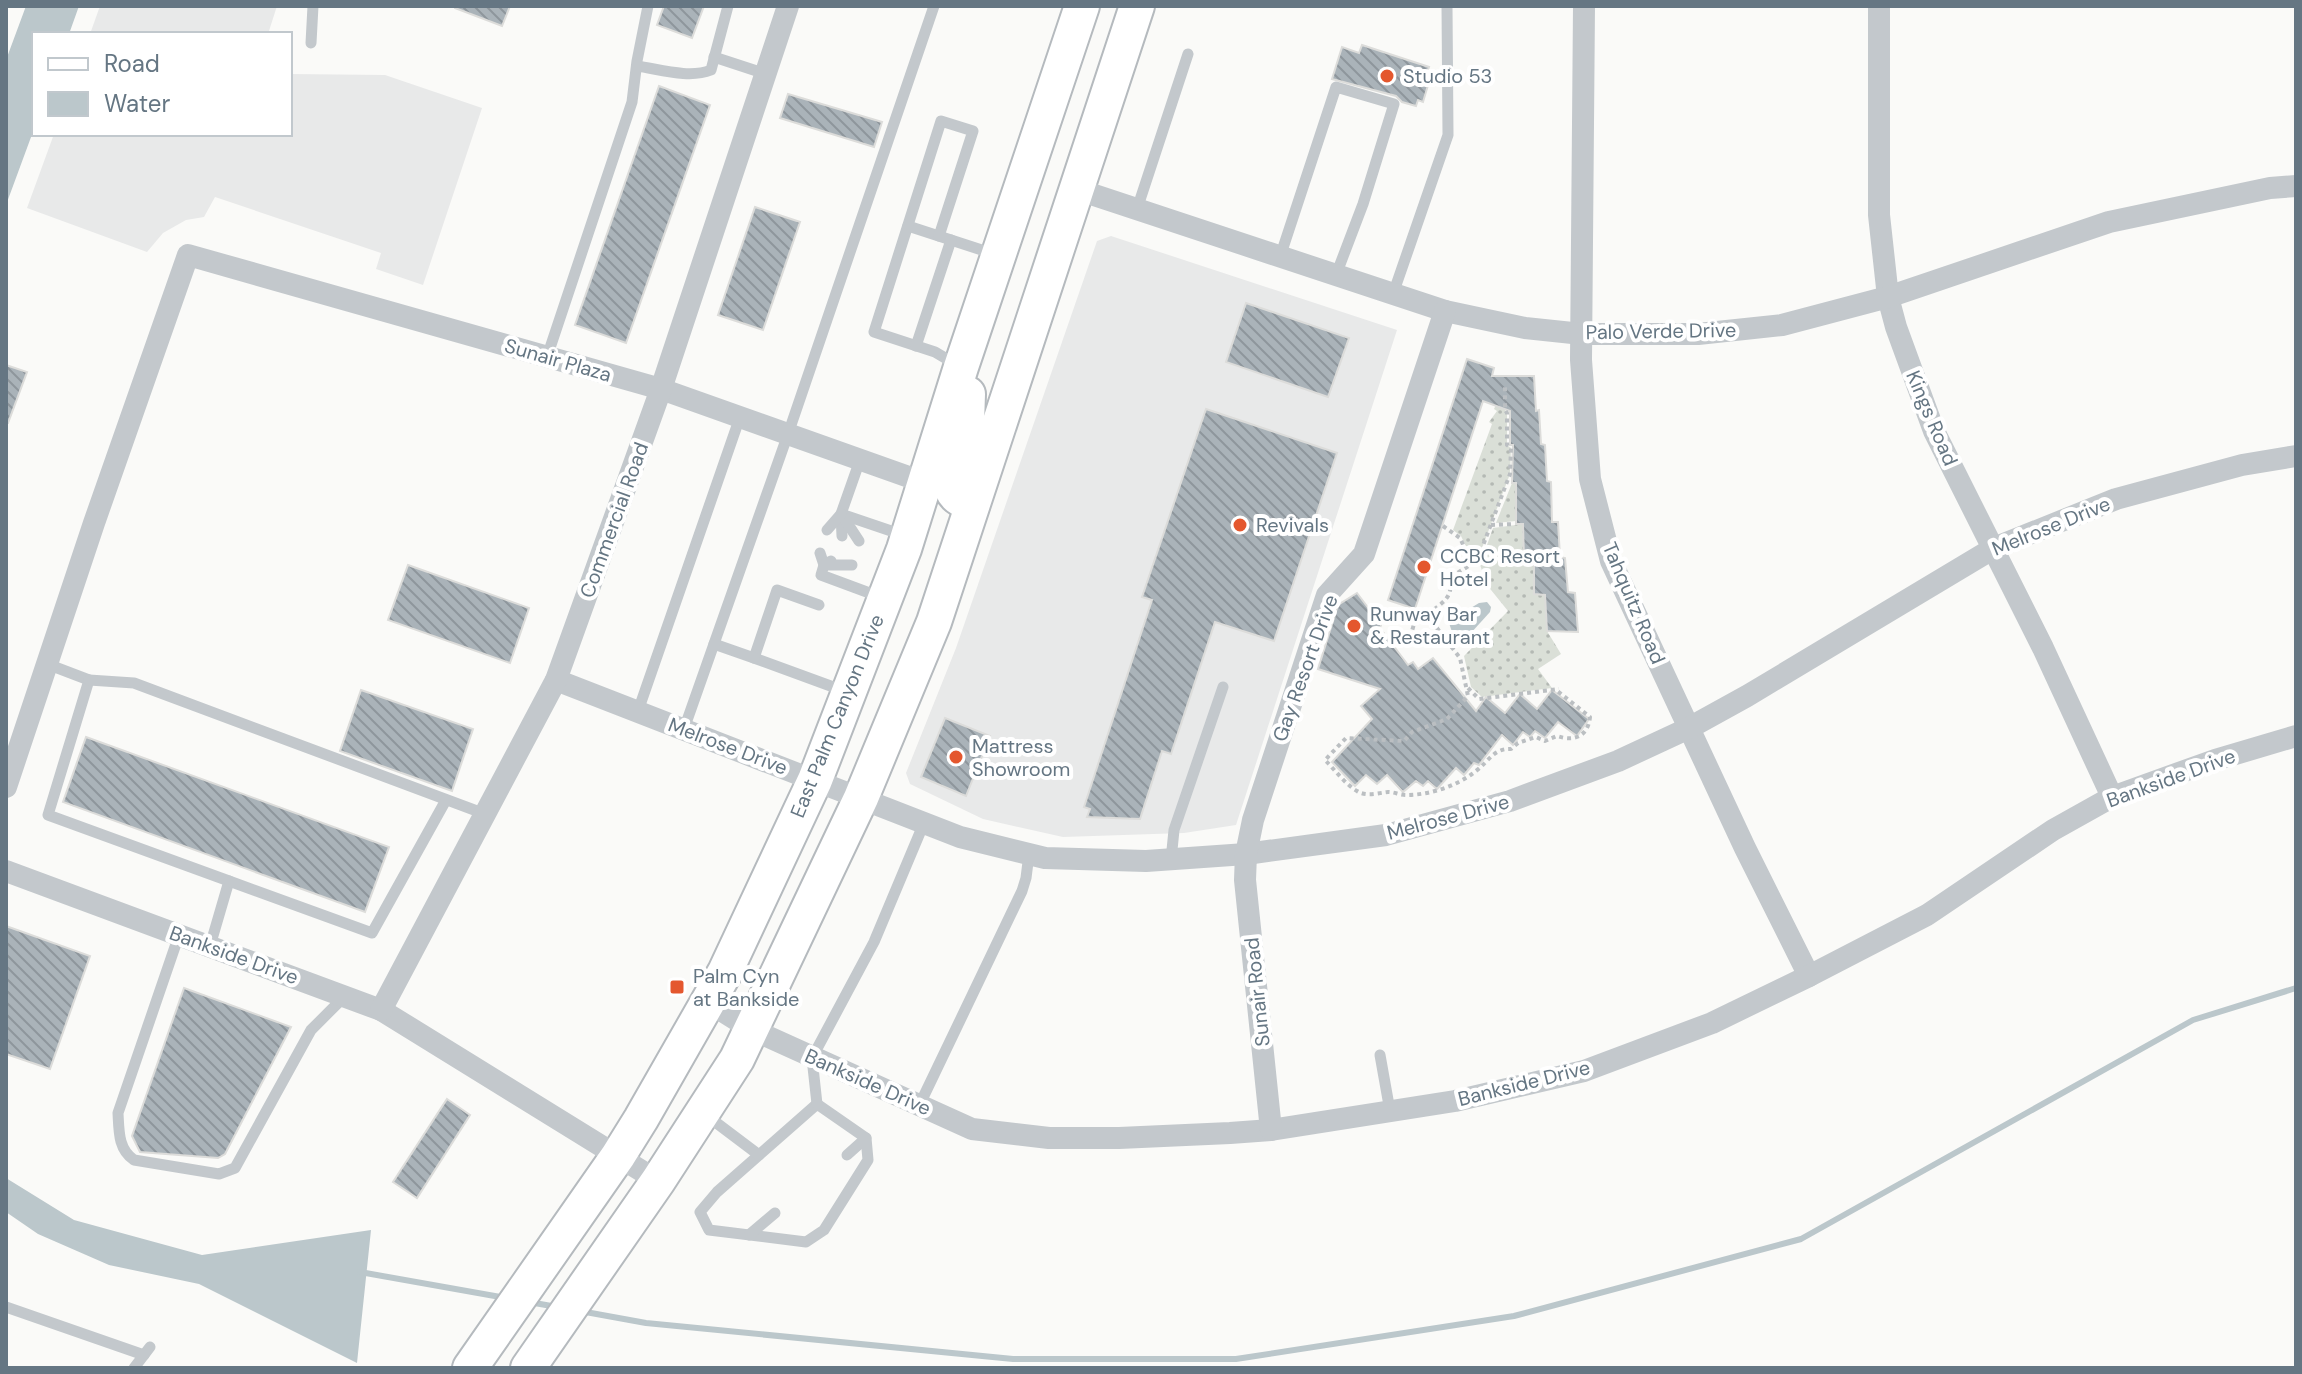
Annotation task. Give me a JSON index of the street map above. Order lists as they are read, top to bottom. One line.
{"streets":{"main road":["East Palm Canyon Drive"],"street":["Palo Verde Drive","Sunair Plaza","Kings Road","Commercial Road","Melrose Drive","Tahquitz Road","Gay Resort Drive","Bankside Drive","Sunair Road"]},"crossings":[["Palo Verde Drive","Kings Road"],["Palo Verde Drive","Tahquitz Road"],["Palo Verde Drive","Gay Resort Drive"],["Sunair Plaza","Commercial Road"],["Sunair Plaza","East Palm Canyon Drive"],["Kings Road","Melrose Drive"],["Kings Road","Bankside Drive"],["Commercial Road","Melrose Drive"],["Commercial Road","Bankside Drive"],["Melrose Drive","Tahquitz Road"],["Melrose Drive","Gay Resort Drive"],["Melrose Drive","East Palm Canyon Drive"],["Melrose Drive","Sunair Road"],["Tahquitz Road","Bankside Drive"],["Gay Resort Drive","Sunair Road"],["East Palm Canyon Drive","Bankside Drive"],["Bankside Drive","Sunair Road"]],"places":{"other":["Studio 53","Revivals","CCBC Resort Hotel","Runway Bar & Restaurant","Mattress Showroom"],"transit":["Palm Cyn at Bankside"]},"legend":["Road","Water"]}
